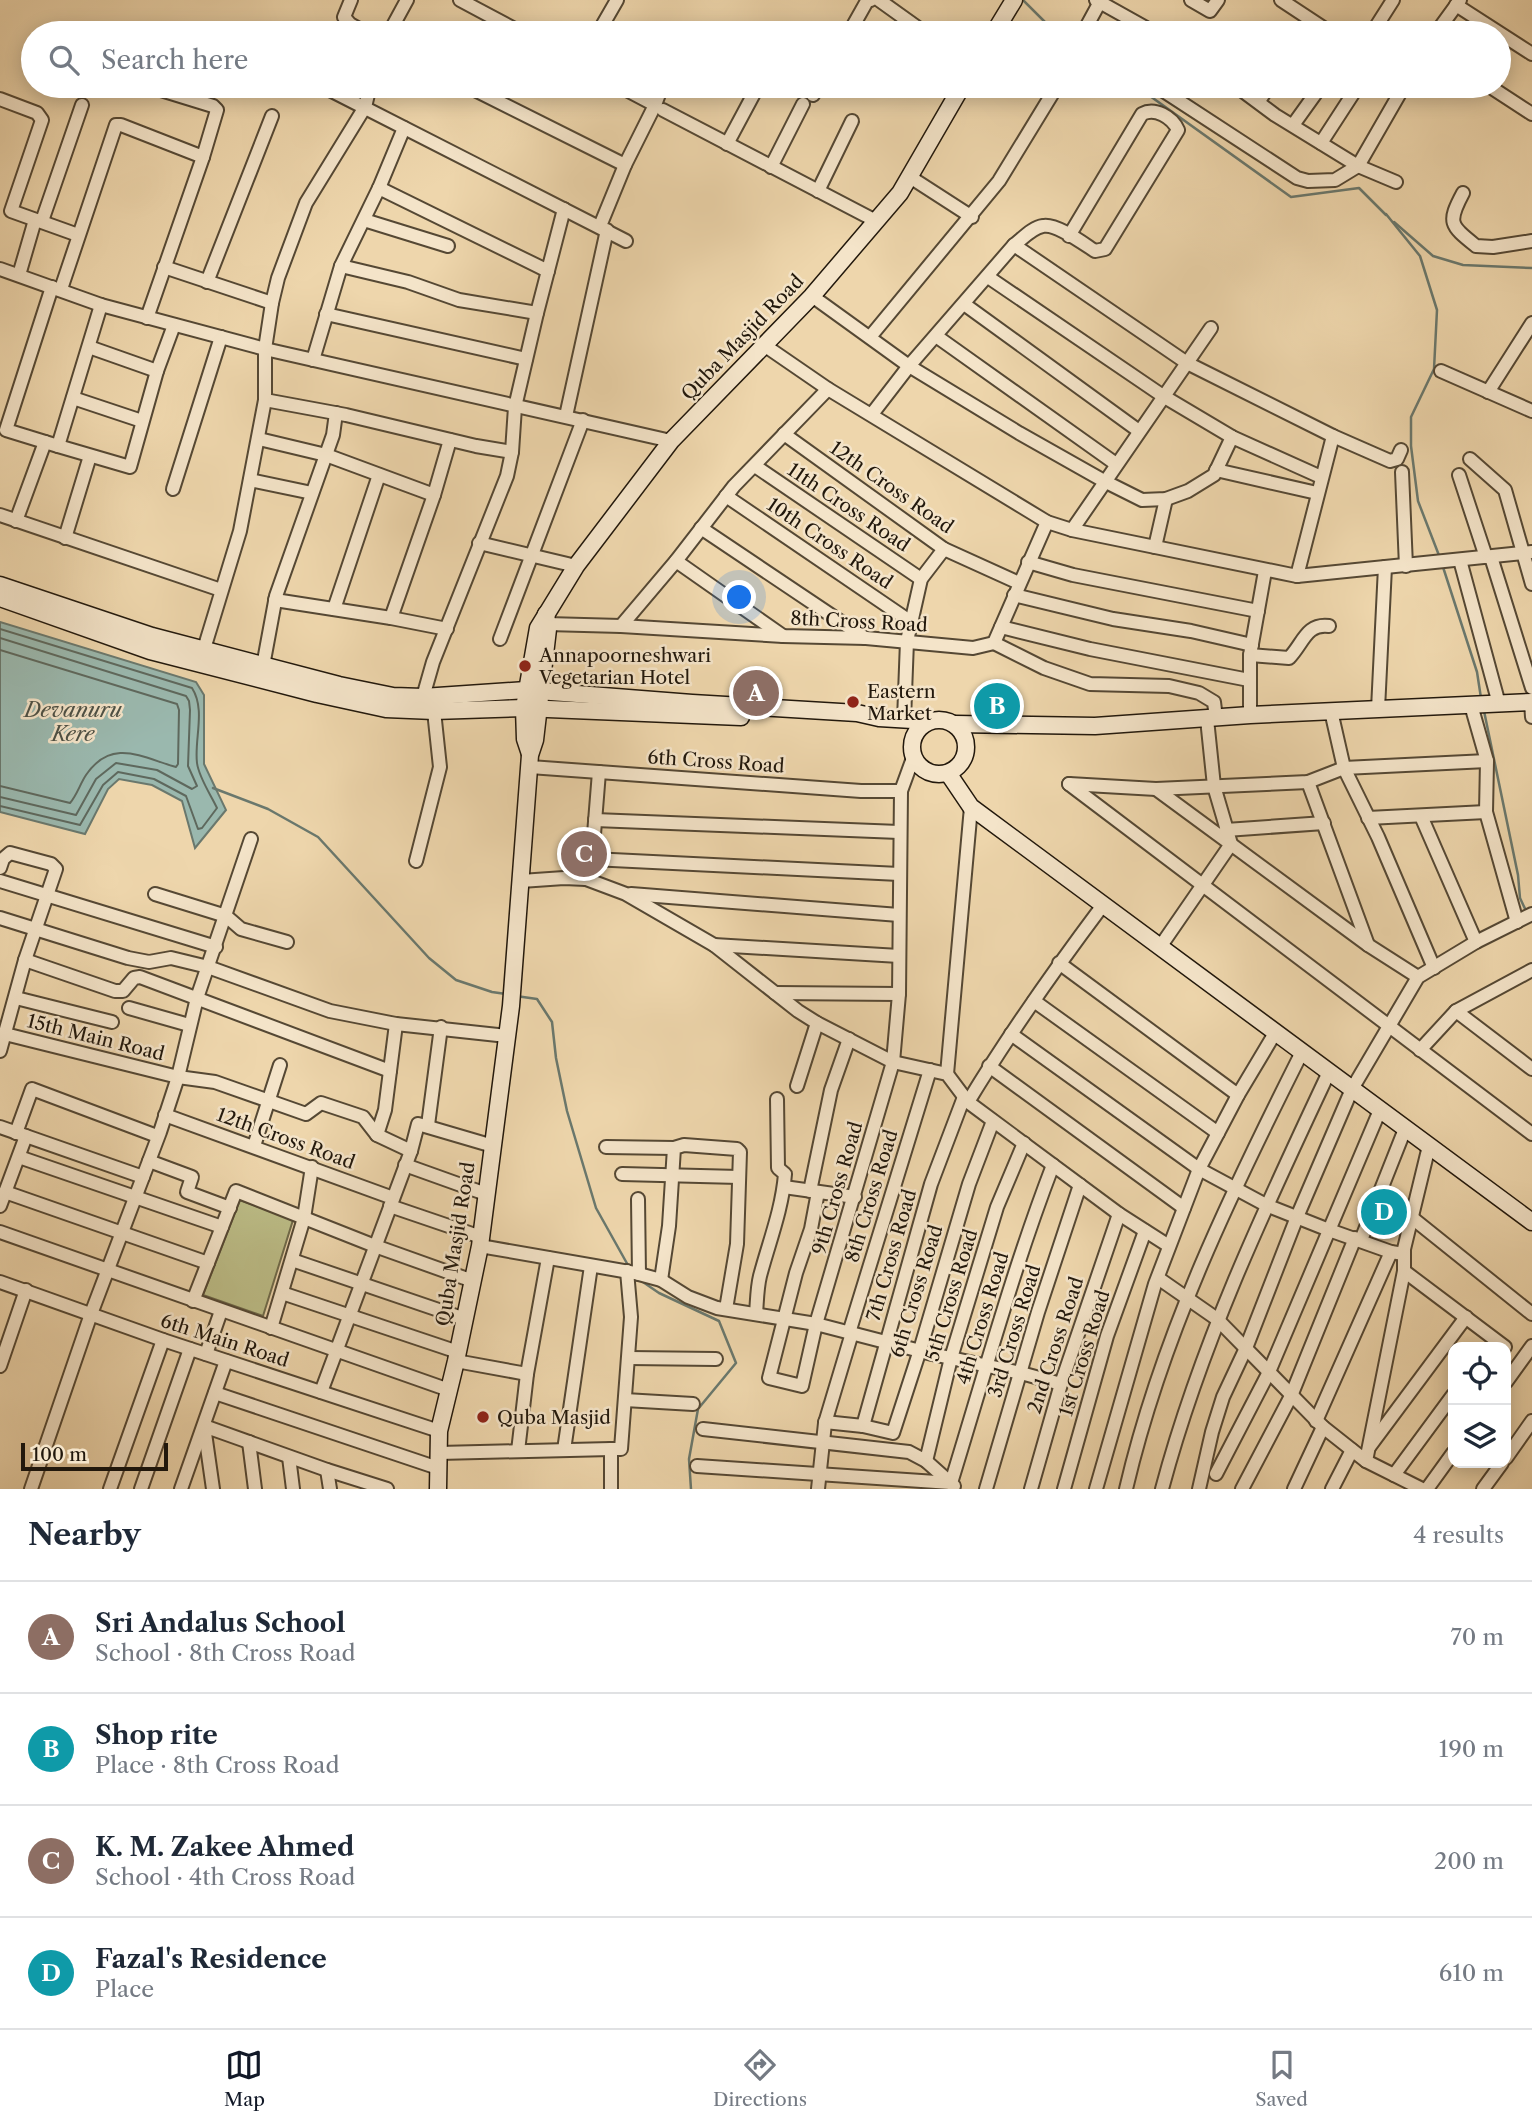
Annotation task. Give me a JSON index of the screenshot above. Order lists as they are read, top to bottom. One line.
{"streets":{"street":["Quba Masjid Road","12th Cross Road","11th Cross Road","10th Cross Road","8th Cross Road","6th Cross Road","15th Main Road","9th Cross Road","7th Cross Road","5th Cross Road","4th Cross Road","3rd Cross Road","6th Main Road","2nd Cross Road","1st Cross Road"]},"crossings":[["Quba Masjid Road","12th Cross Road"],["Quba Masjid Road","8th Cross Road"],["Quba Masjid Road","6th Cross Road"],["Quba Masjid Road","6th Main Road"],["12th Cross Road","8th Cross Road"],["12th Cross Road","6th Cross Road"],["12th Cross Road","9th Cross Road"],["12th Cross Road","7th Cross Road"],["12th Cross Road","5th Cross Road"],["12th Cross Road","4th Cross Road"],["12th Cross Road","3rd Cross Road"],["12th Cross Road","2nd Cross Road"],["6th Cross Road","9th Cross Road"],["6th Cross Road","7th Cross Road"]],"water":["Devanuru Kere"],"places":["Annapoorneshwari Vegetarian Hotel","Eastern Market","Quba Masjid"],"scale_bar":"100 m","page":{"search":"Search here","pins":["A","B","C","D"],"scale":"100 m","heading":["Nearby","4 results"],"list":[{"mark":"A","name":"Sri Andalus School","note":"School · 8th Cross Road","value":"70 m"},{"mark":"B","name":"Shop rite","note":"Place · 8th Cross Road","value":"190 m"},{"mark":"C","name":"K. M. Zakee Ahmed","note":"School · 4th Cross Road","value":"200 m"},{"mark":"D","name":"Fazal's Residence","note":"Place","value":"610 m"}],"nav":["Map","Directions","Saved"]}}
